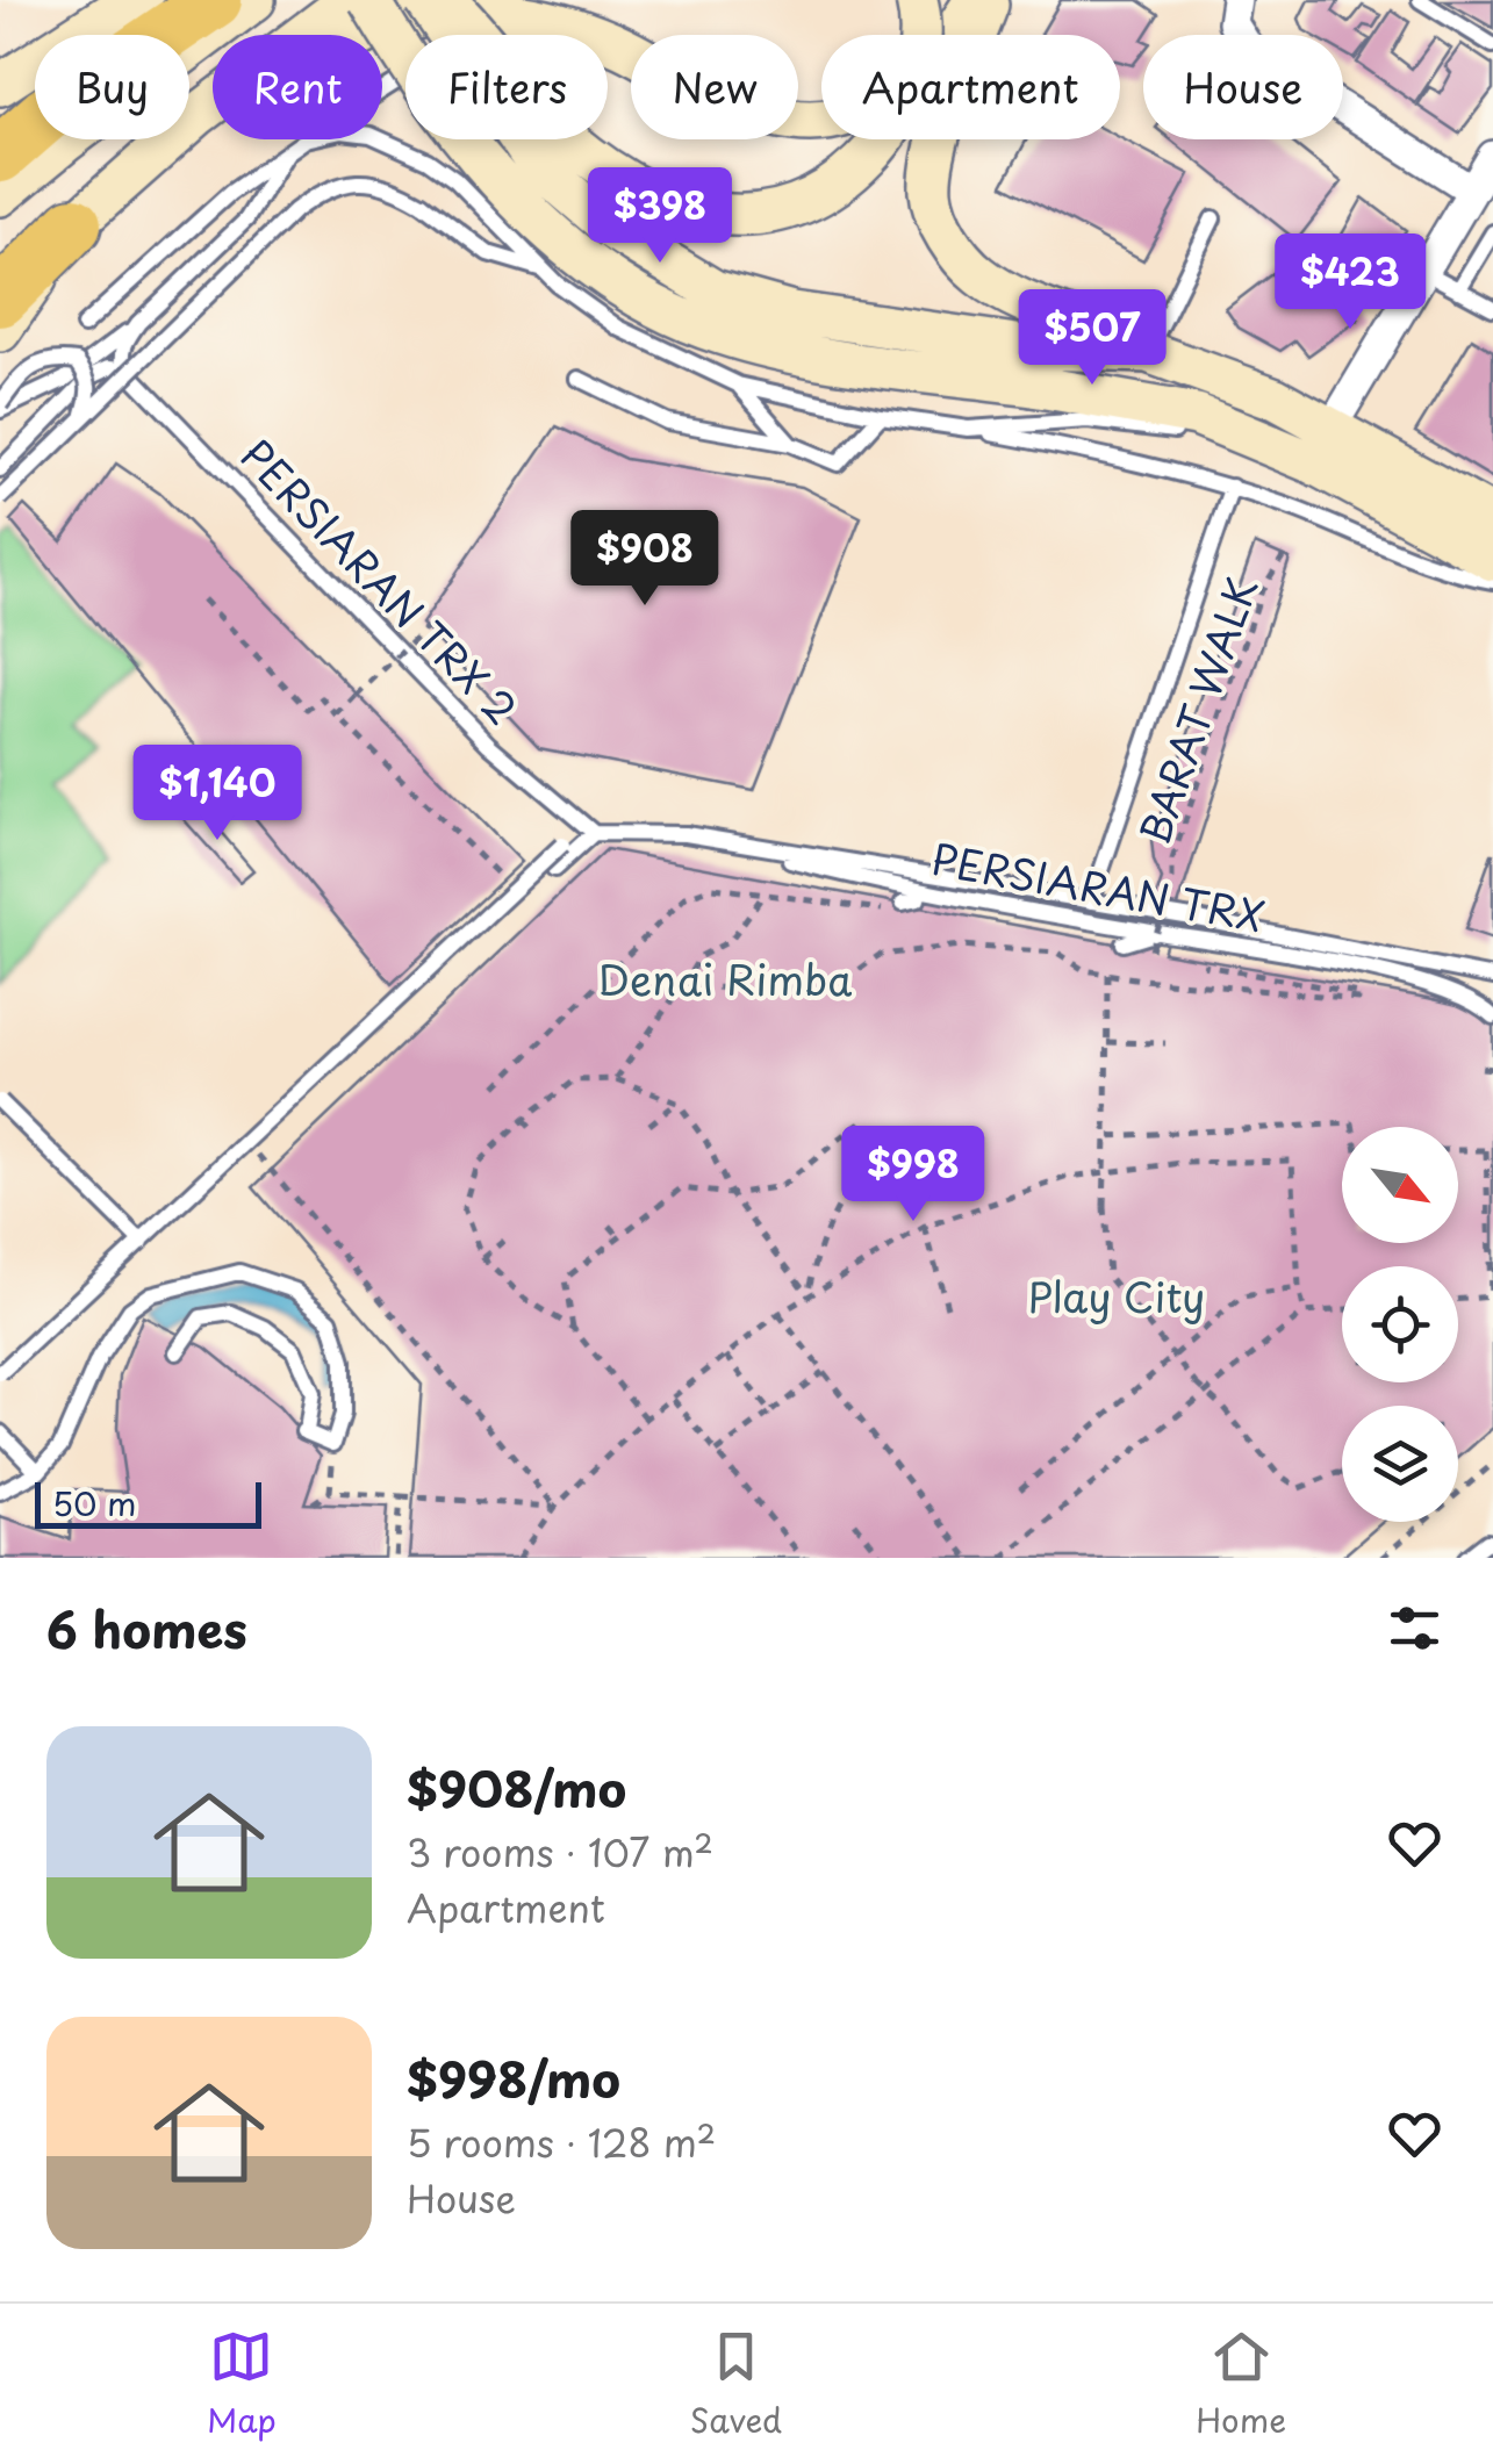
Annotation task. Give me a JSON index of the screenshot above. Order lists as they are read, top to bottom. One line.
{"streets":{"lane":["PERSIARAN TRX 2","PERSIARAN TRX"],"path":["BARAT WALK"]},"crossings":[["PERSIARAN TRX 2","PERSIARAN TRX"]],"parks":["Denai Rimba","Play City"],"scale_bar":"50 m","north":"bottom right","page":{"chip":["Buy","Rent","Filters","New","Apartment","House"],"price":["$398","$423","$507","$908","$1,140","$998"],"scale":"50 m","heading":"6 homes","list":[{"name":"$908/mo","note":"3 rooms · 107 m² · Apartment"},{"name":"$998/mo","note":"5 rooms · 128 m² · House"}],"tabs":["Map","Saved","Home"]}}
